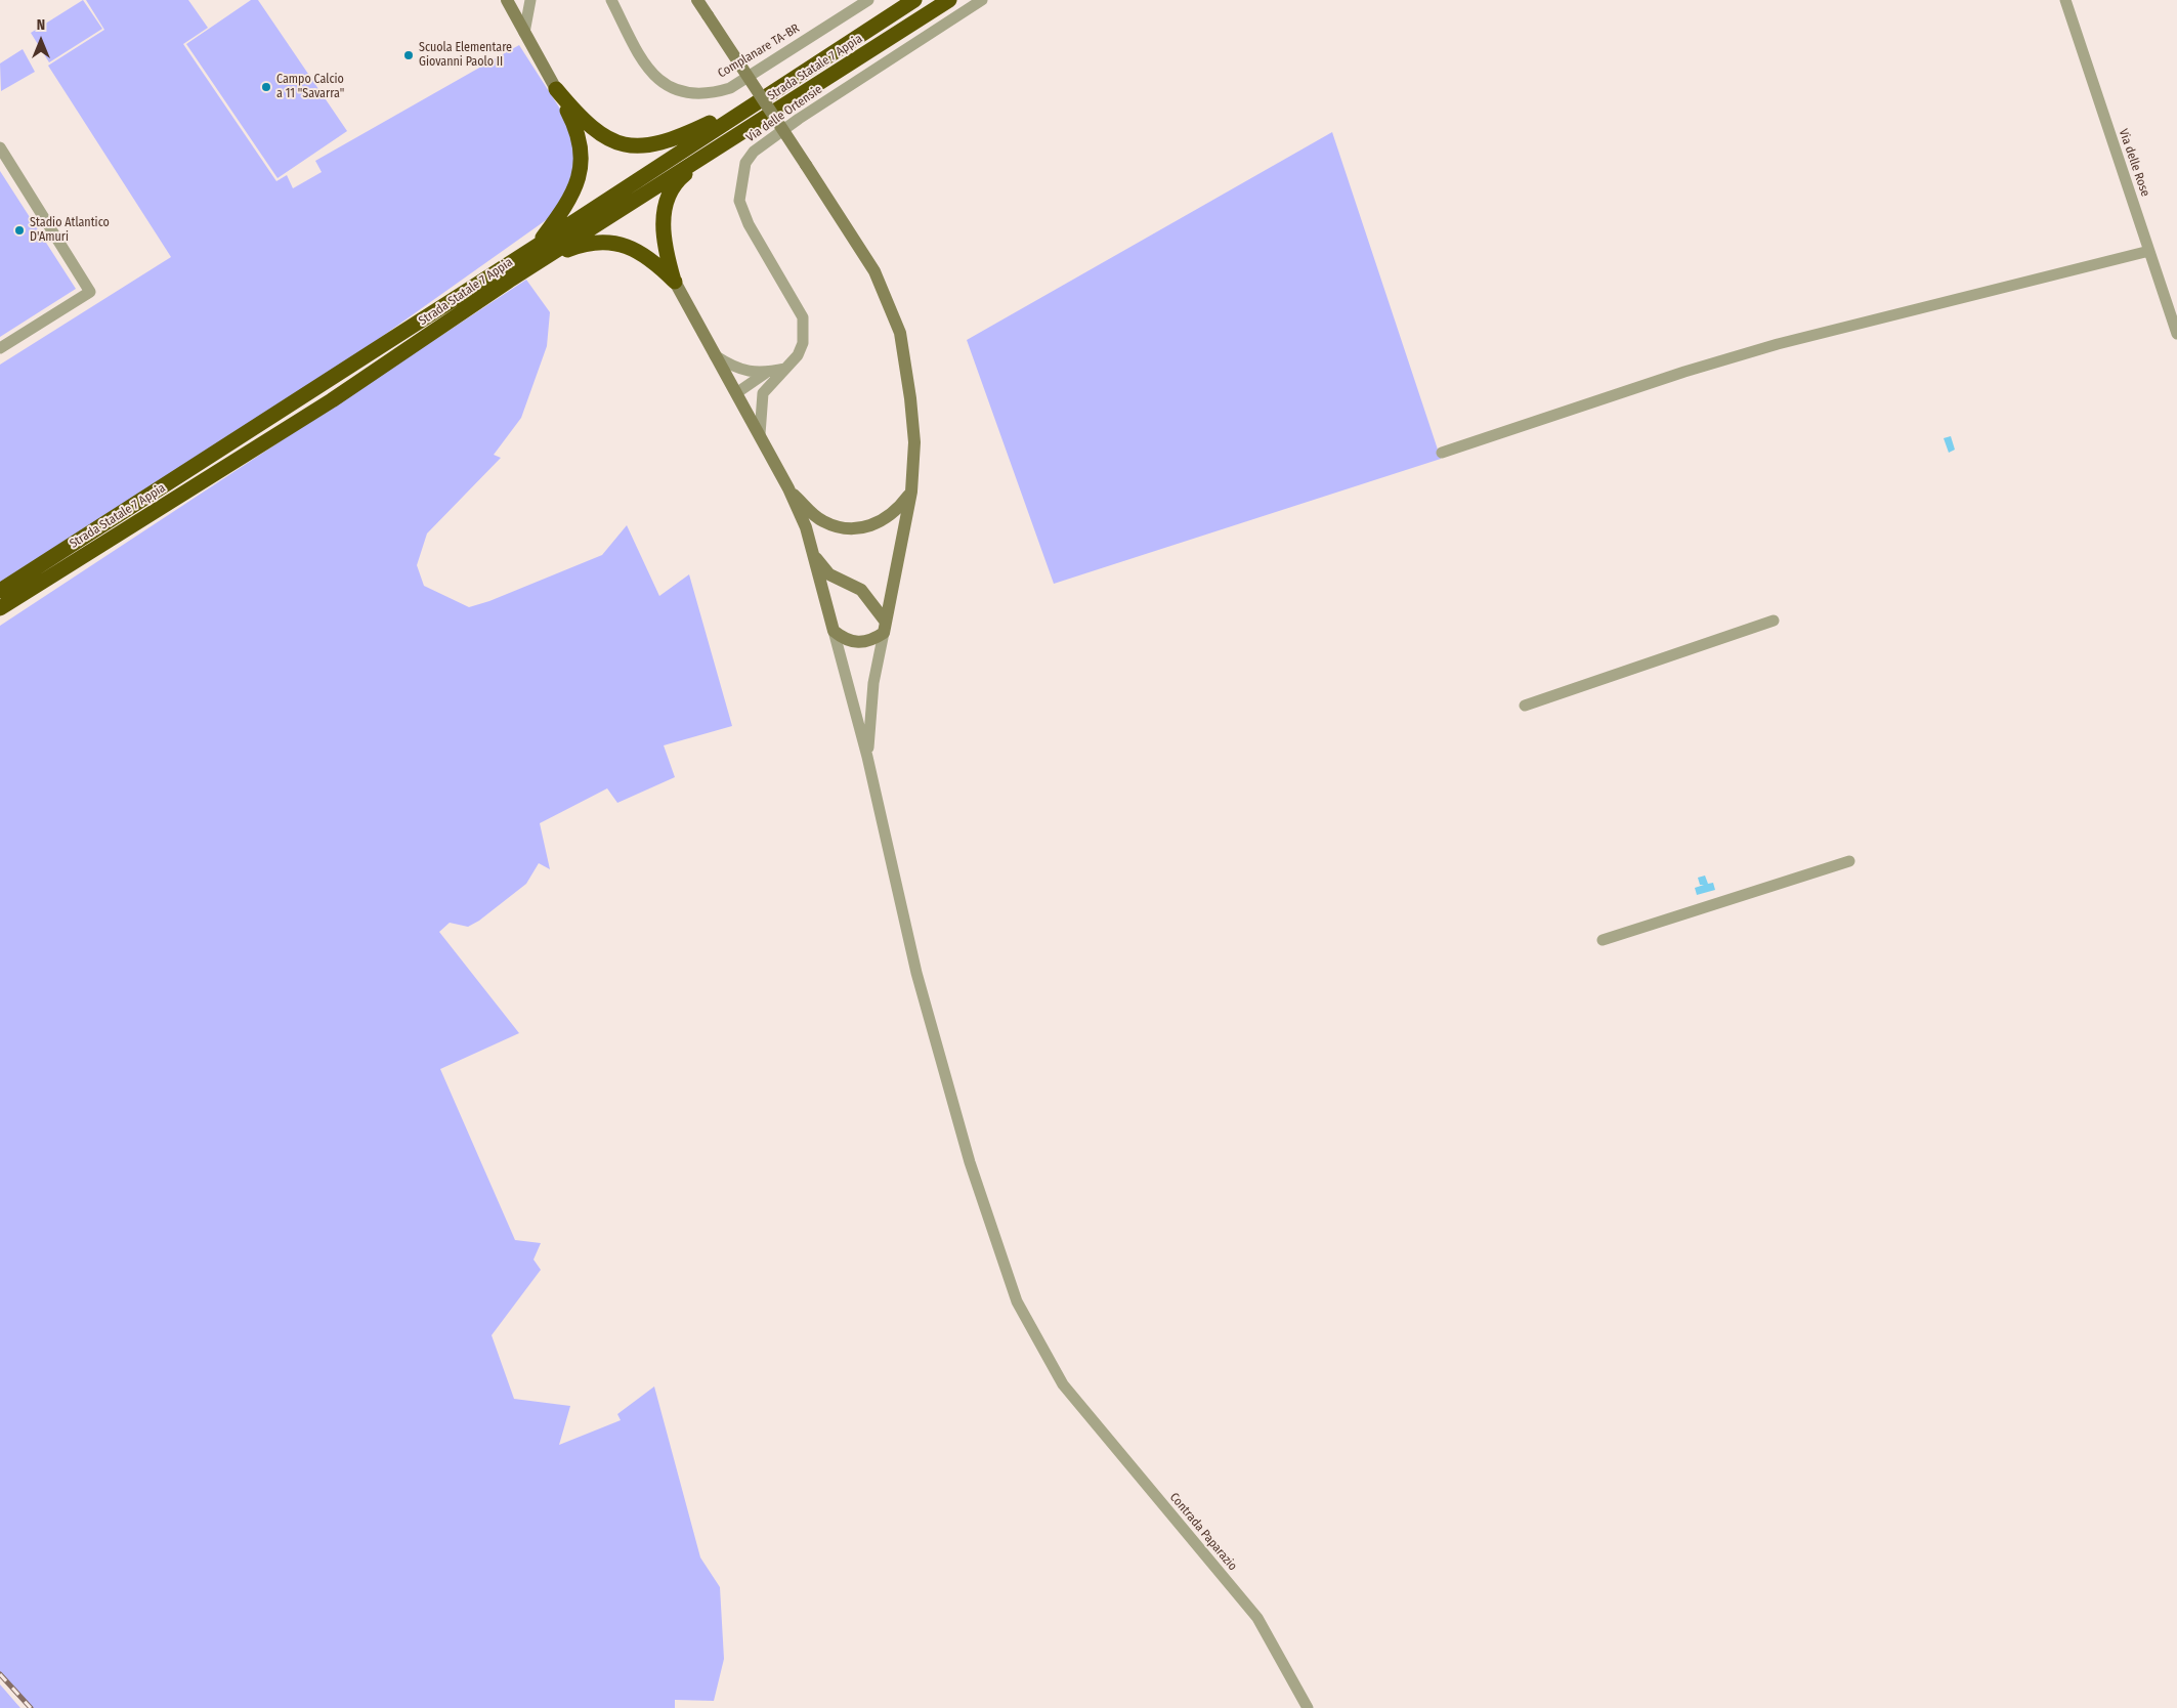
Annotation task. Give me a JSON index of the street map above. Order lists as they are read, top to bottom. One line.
{"streets":{"highway":["Strada Statale 7 Appia"],"street":["Complanare TA-BR","Via delle Ortensie","Via delle Rose","Contrada Paparazio"]},"places":["Scuola Elementare Giovanni Paolo II","Campo Calcio a 11 \"Savarra\"","Stadio Atlantico D'Amuri"],"north":"top"}
